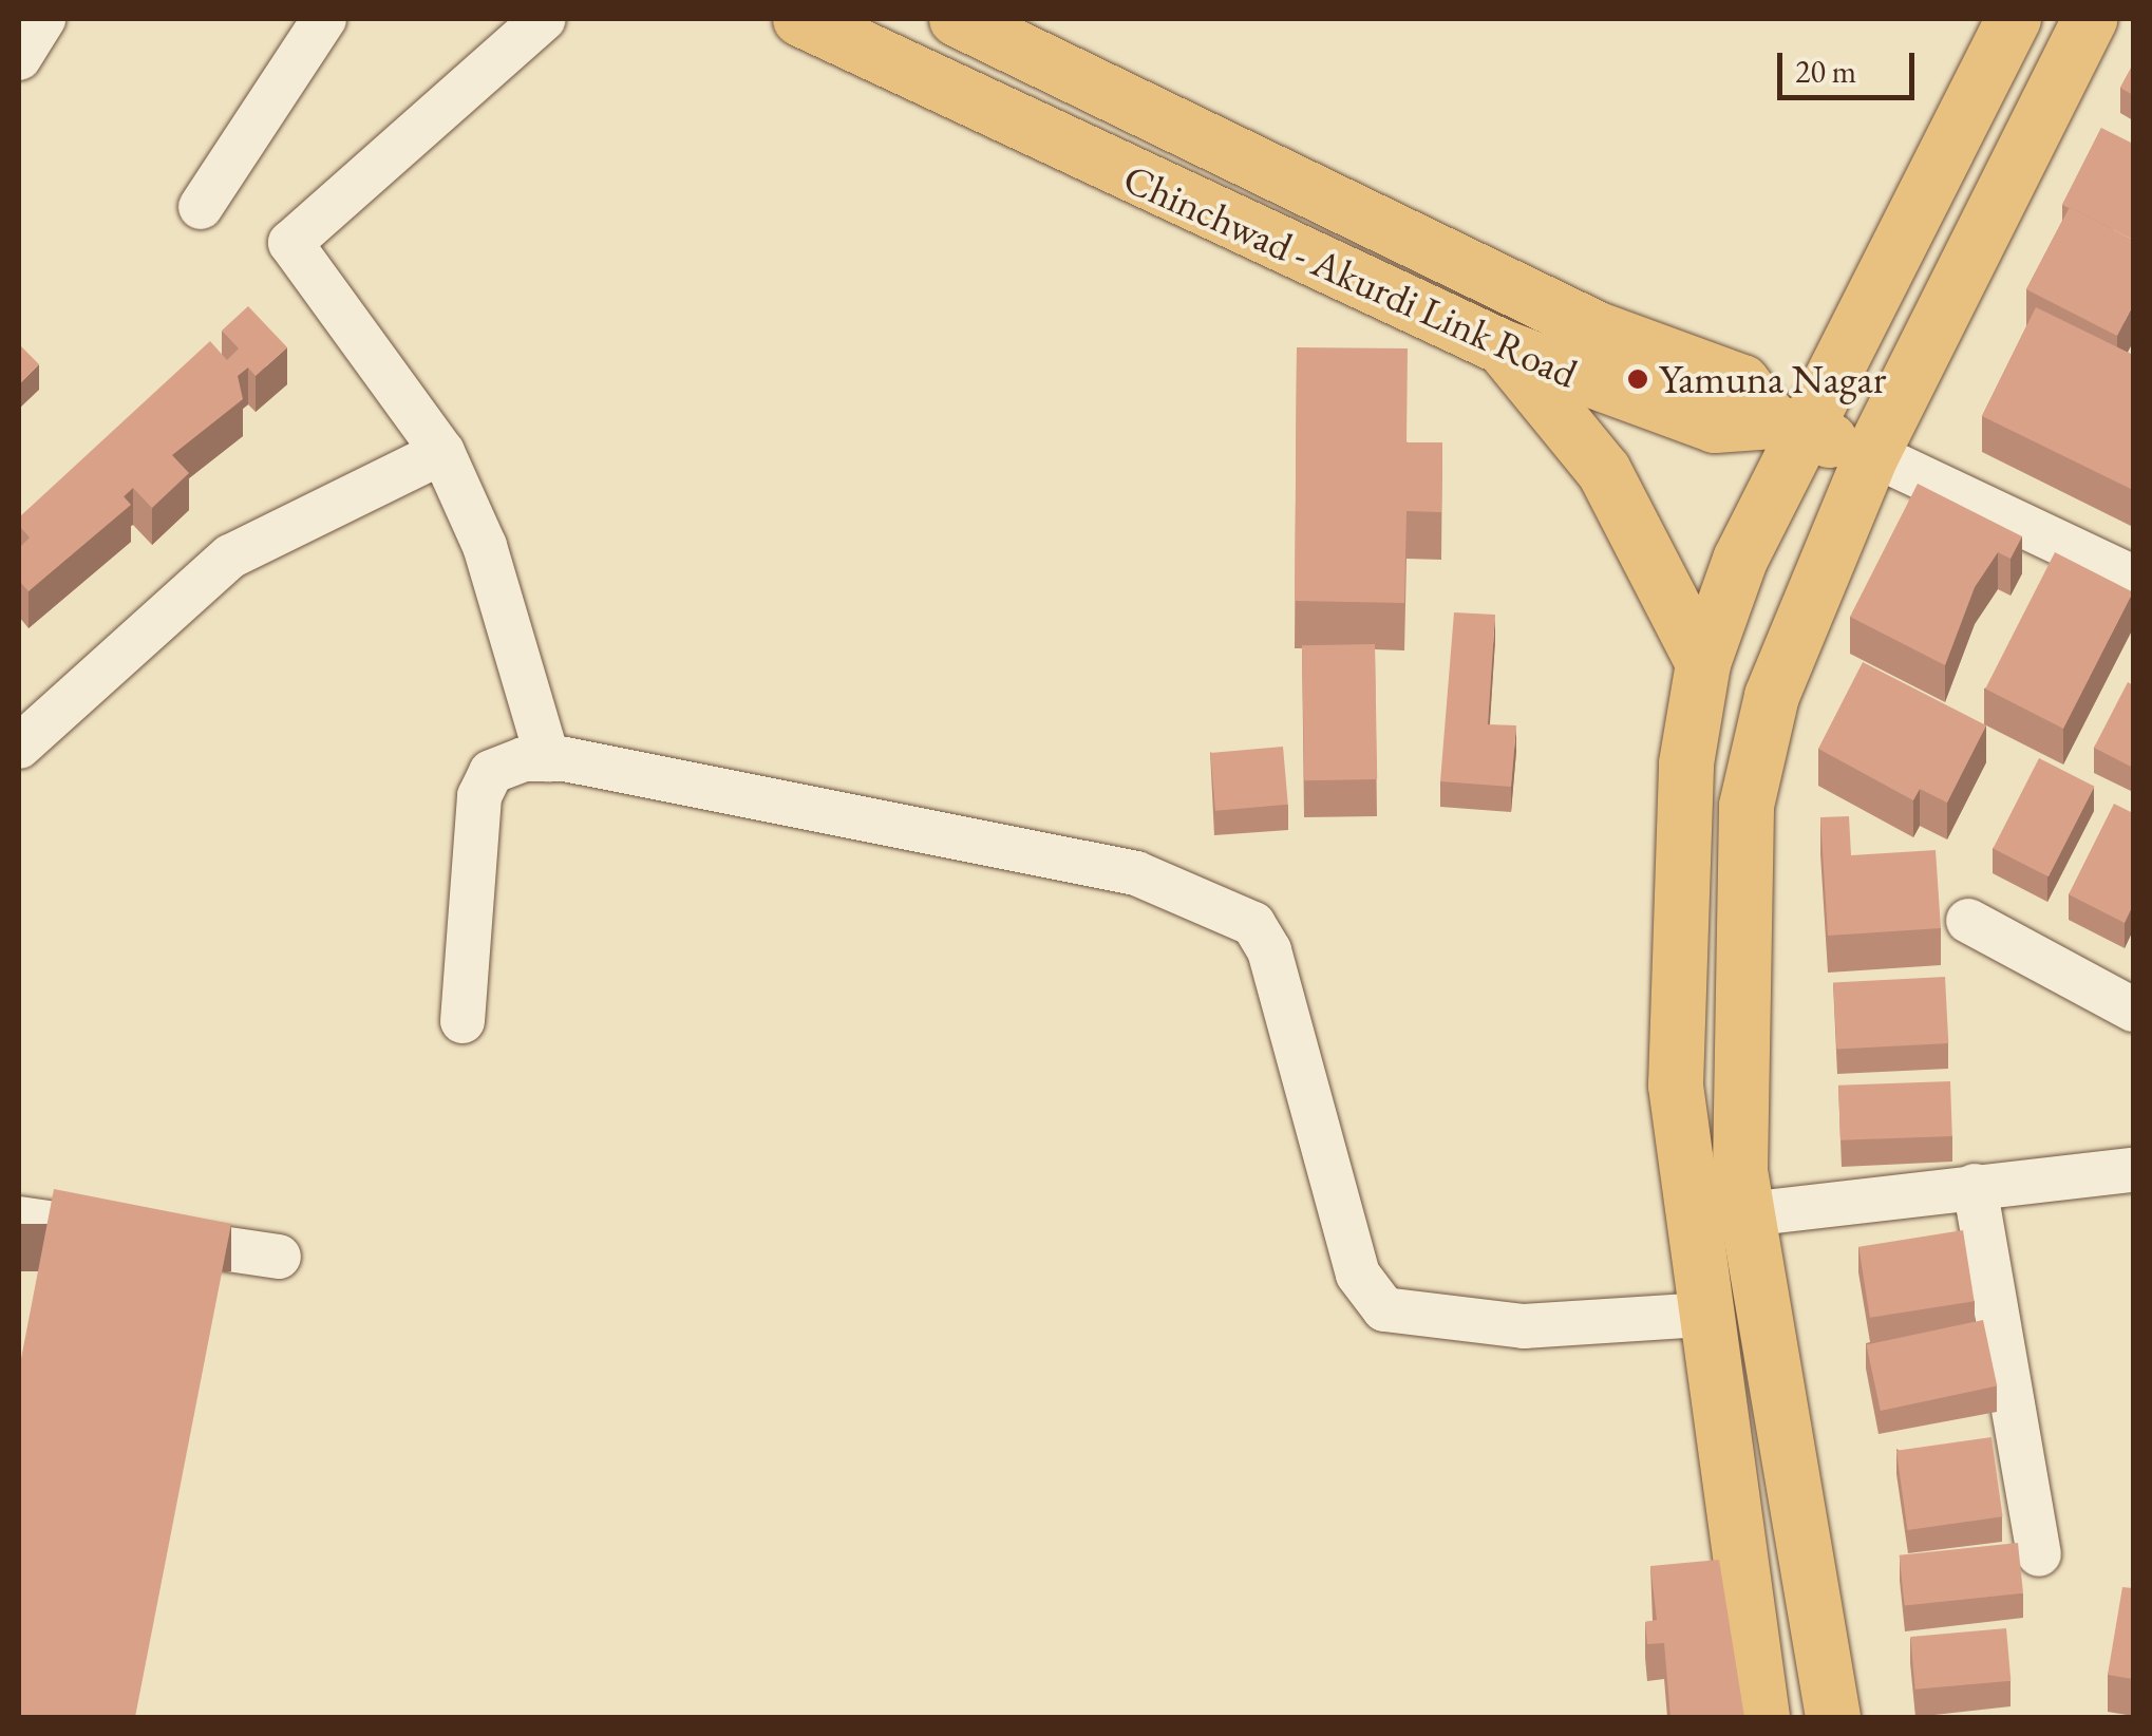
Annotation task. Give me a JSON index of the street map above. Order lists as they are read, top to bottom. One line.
{"streets":{"main road":["Chinchwad - Akurdi Link Road"]},"places":["Yamuna Nagar"],"scale_bar":"20 m"}
